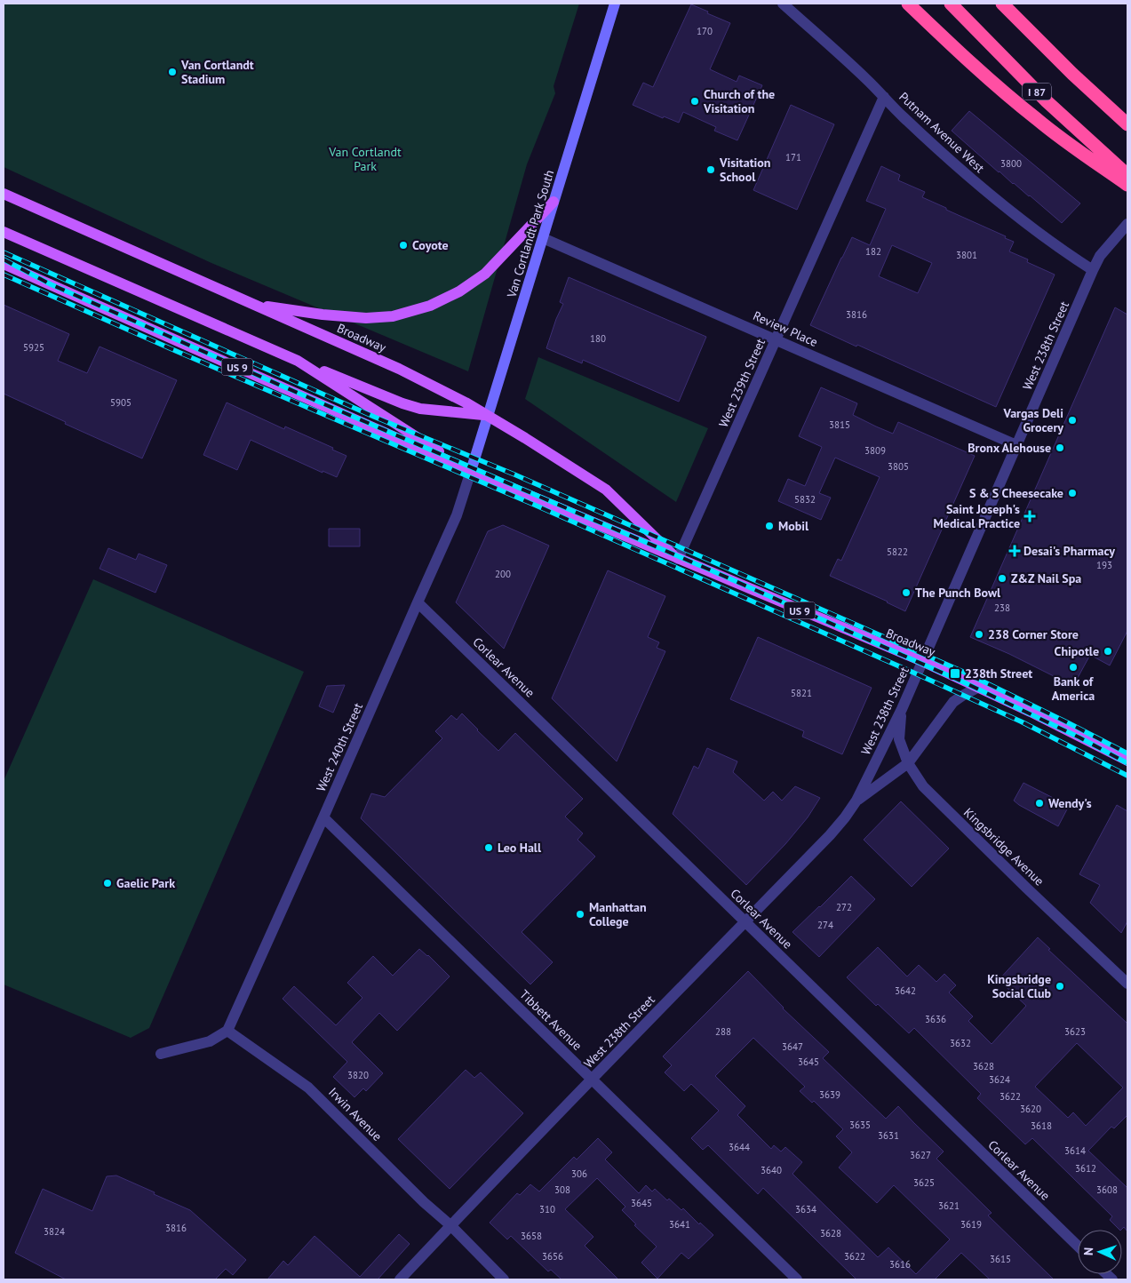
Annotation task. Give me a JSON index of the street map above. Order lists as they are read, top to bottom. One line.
{"streets":{"highway":["I 87"],"main road":["Van Cortlandt Park South","Broadway","US 9"],"street":["Putnam Avenue West","Review Place","West 238th Street","West 239th Street","Corlear Avenue","West 240th Street","Kingsbridge Avenue","Tibbett Avenue","Irwin Avenue"]},"crossings":[["Putnam Avenue West","West 238th Street"],["Putnam Avenue West","West 239th Street"],["Van Cortlandt Park South","Review Place"],["Van Cortlandt Park South","Broadway"],["Van Cortlandt Park South","West 240th Street"],["Review Place","West 238th Street"],["Review Place","West 239th Street"],["Broadway","West 238th Street"],["Broadway","West 239th Street"],["Broadway","West 240th Street"],["West 238th Street","Corlear Avenue"],["West 238th Street","Kingsbridge Avenue"],["West 238th Street","Tibbett Avenue"],["West 238th Street","Irwin Avenue"],["Corlear Avenue","West 240th Street"],["West 240th Street","Tibbett Avenue"],["West 240th Street","Irwin Avenue"]],"parks":["Van Cortlandt Park"],"places":{"other":["Van Cortlandt Stadium","Church of the Visitation","Visitation School","Coyote","Vargas Deli Grocery","Bronx Alehouse","S & S Cheesecake","Mobil","Z&Z Nail Spa","The Punch Bowl","238 Corner Store","Chipotle","Bank of America","Wendy's","Leo Hall","Gaelic Park","Manhattan College","Kingsbridge Social Club"],"health":["Saint Joseph's Medical Practice","Desai's Pharmacy"],"transit":["238th Street"]},"house_numbers":["170","171","3800","182","3801","3816","180","5925","5905","3815","3809","3805","5832","5822","193","200","238","5821","272","274","3642","3636","288","3623","3632","3647","3645","3628","3820","3624","3639","3622","3620","3635","3618","3631","3644","3614","3627","3612","3640","306","3625","308","3608","3645","3621","310","3634","3641","3619","3816","3824","3628","3658","3656","3622","3615","3616"],"north":"left"}
